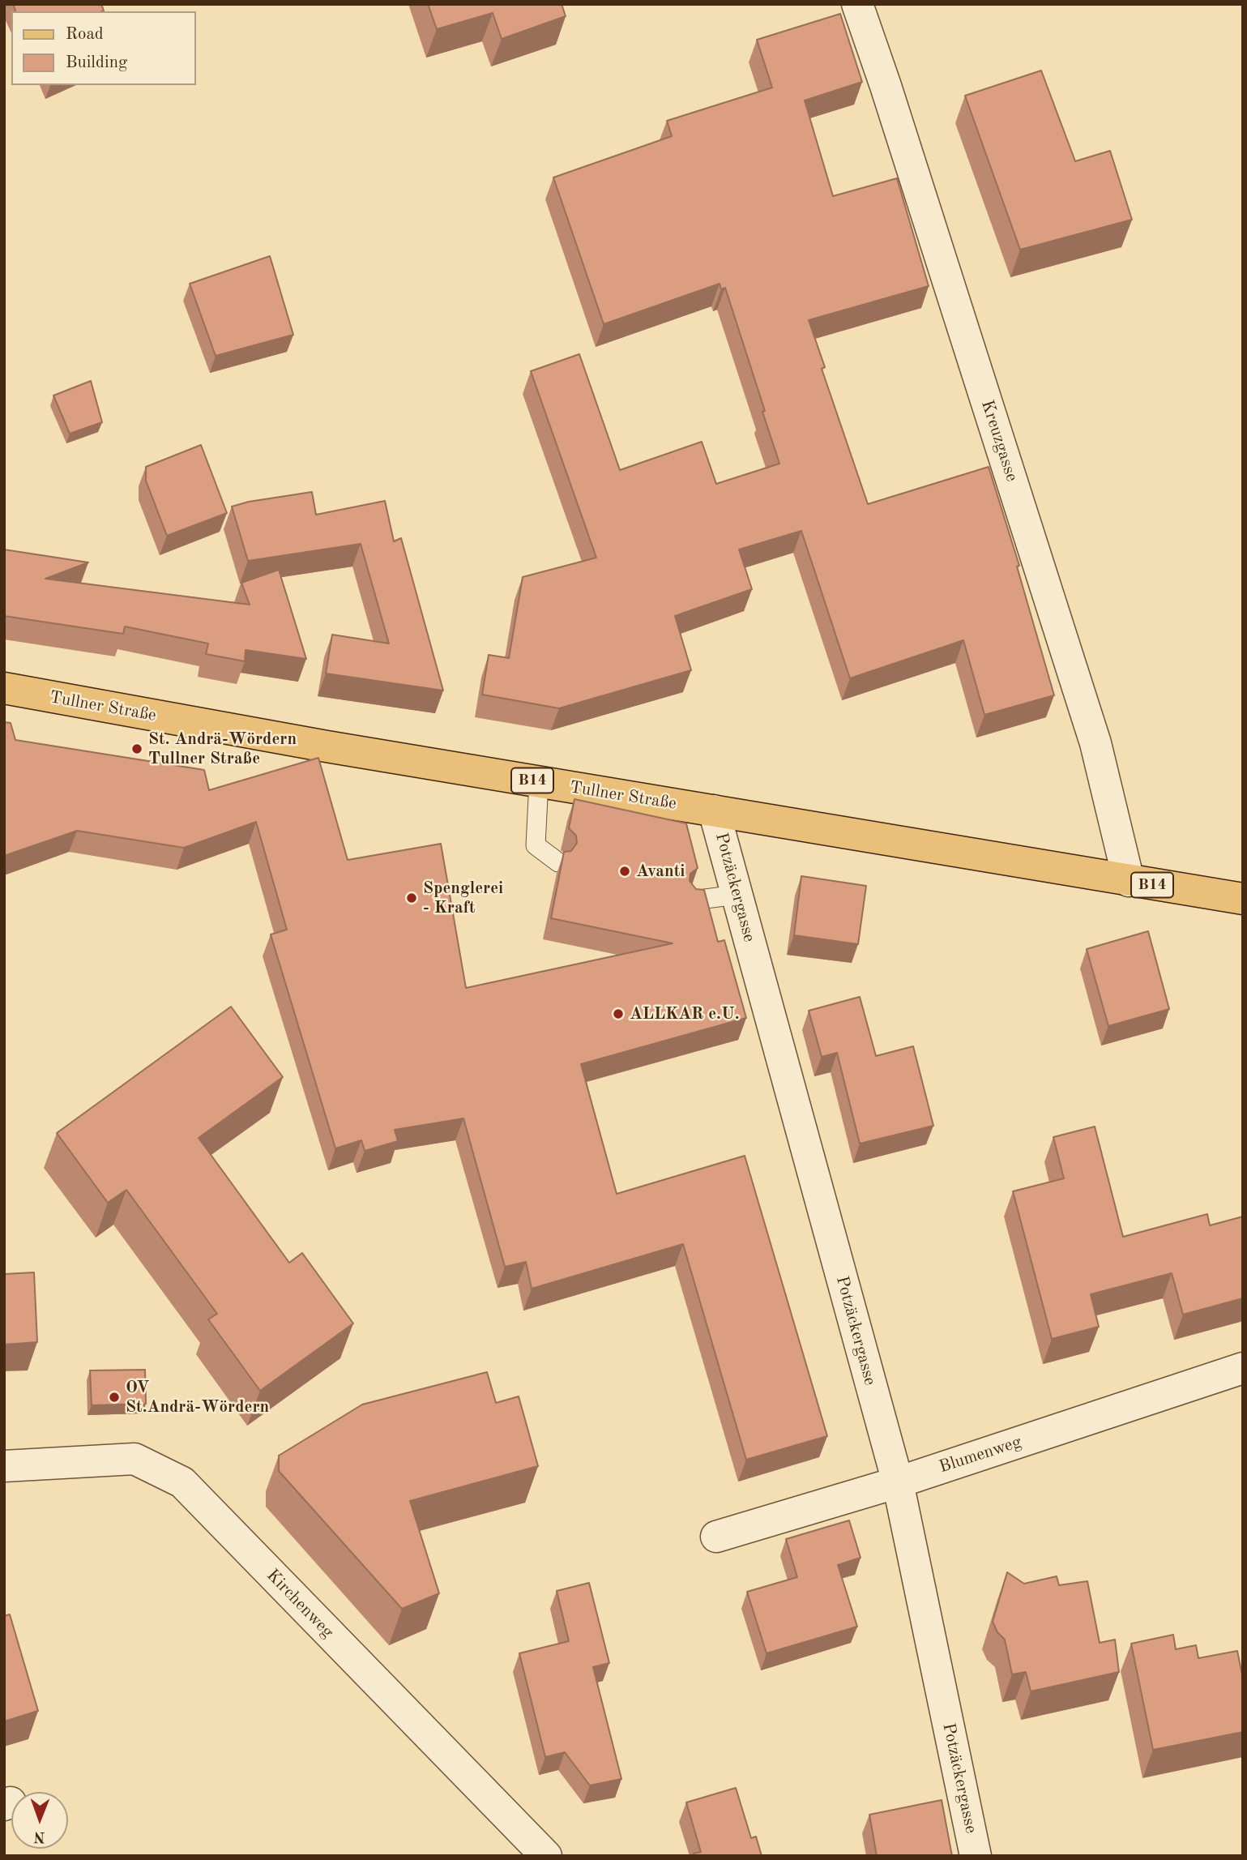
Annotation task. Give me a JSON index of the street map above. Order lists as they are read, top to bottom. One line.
{"streets":{"main road":["Tullner Straße","B14"],"street":["Kreuzgasse","Potzäckergasse","Blumenweg","Kirchenweg"]},"crossings":[["Kreuzgasse","Tullner Straße"],["Tullner Straße","Potzäckergasse"],["Potzäckergasse","Blumenweg"]],"places":["St. Andrä-Wördern Tullner Straße","Avanti","Spenglerei - Kraft","ALLKAR e.U.","OV St.Andrä-Wördern"],"legend":["Road","Building"],"north":"bottom"}
